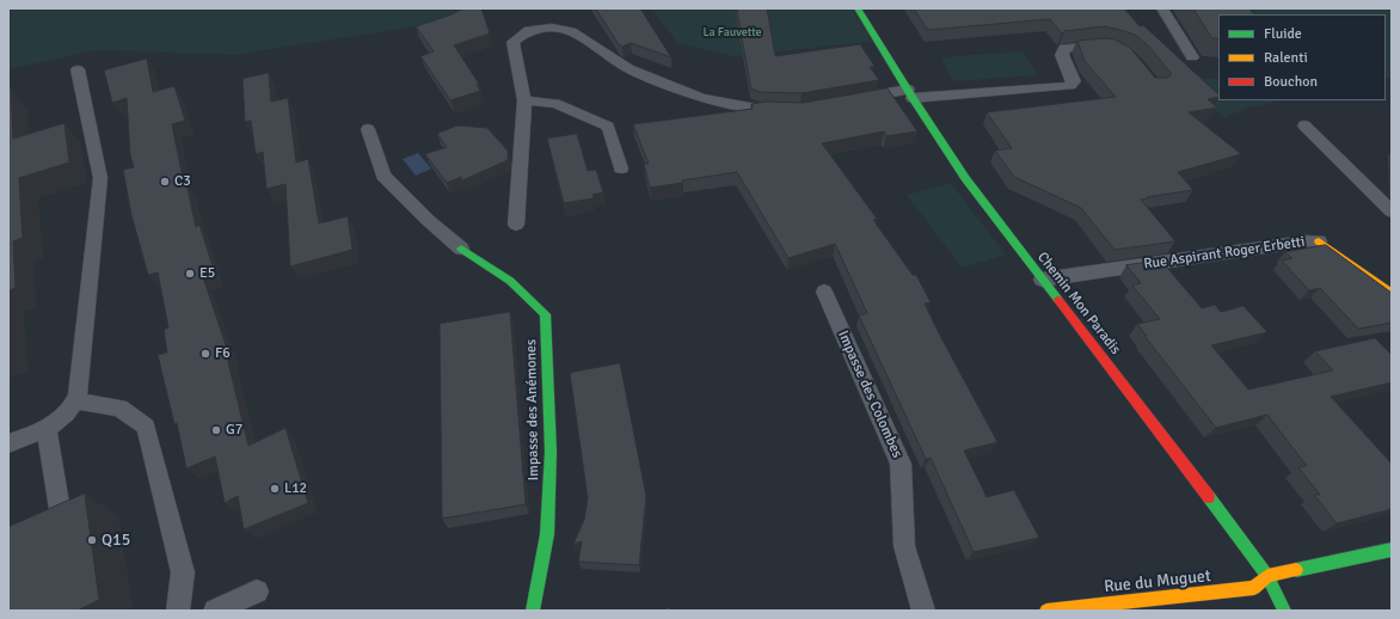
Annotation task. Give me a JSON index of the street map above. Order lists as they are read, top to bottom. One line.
{"streets":{"street":["Rue Aspirant Roger Erbetti","Chemin Mon Paradis","Impasse des Anémones","Rue du Muguet"],"lane":["Impasse des Colombes"]},"crossings":[["Rue Aspirant Roger Erbetti","Chemin Mon Paradis"],["Chemin Mon Paradis","Rue du Muguet"]],"parks":["La Fauvette"],"places":["C3","E5","F6","G7","L12","Q15"],"legend":["Fluide","Ralenti","Bouchon"]}
